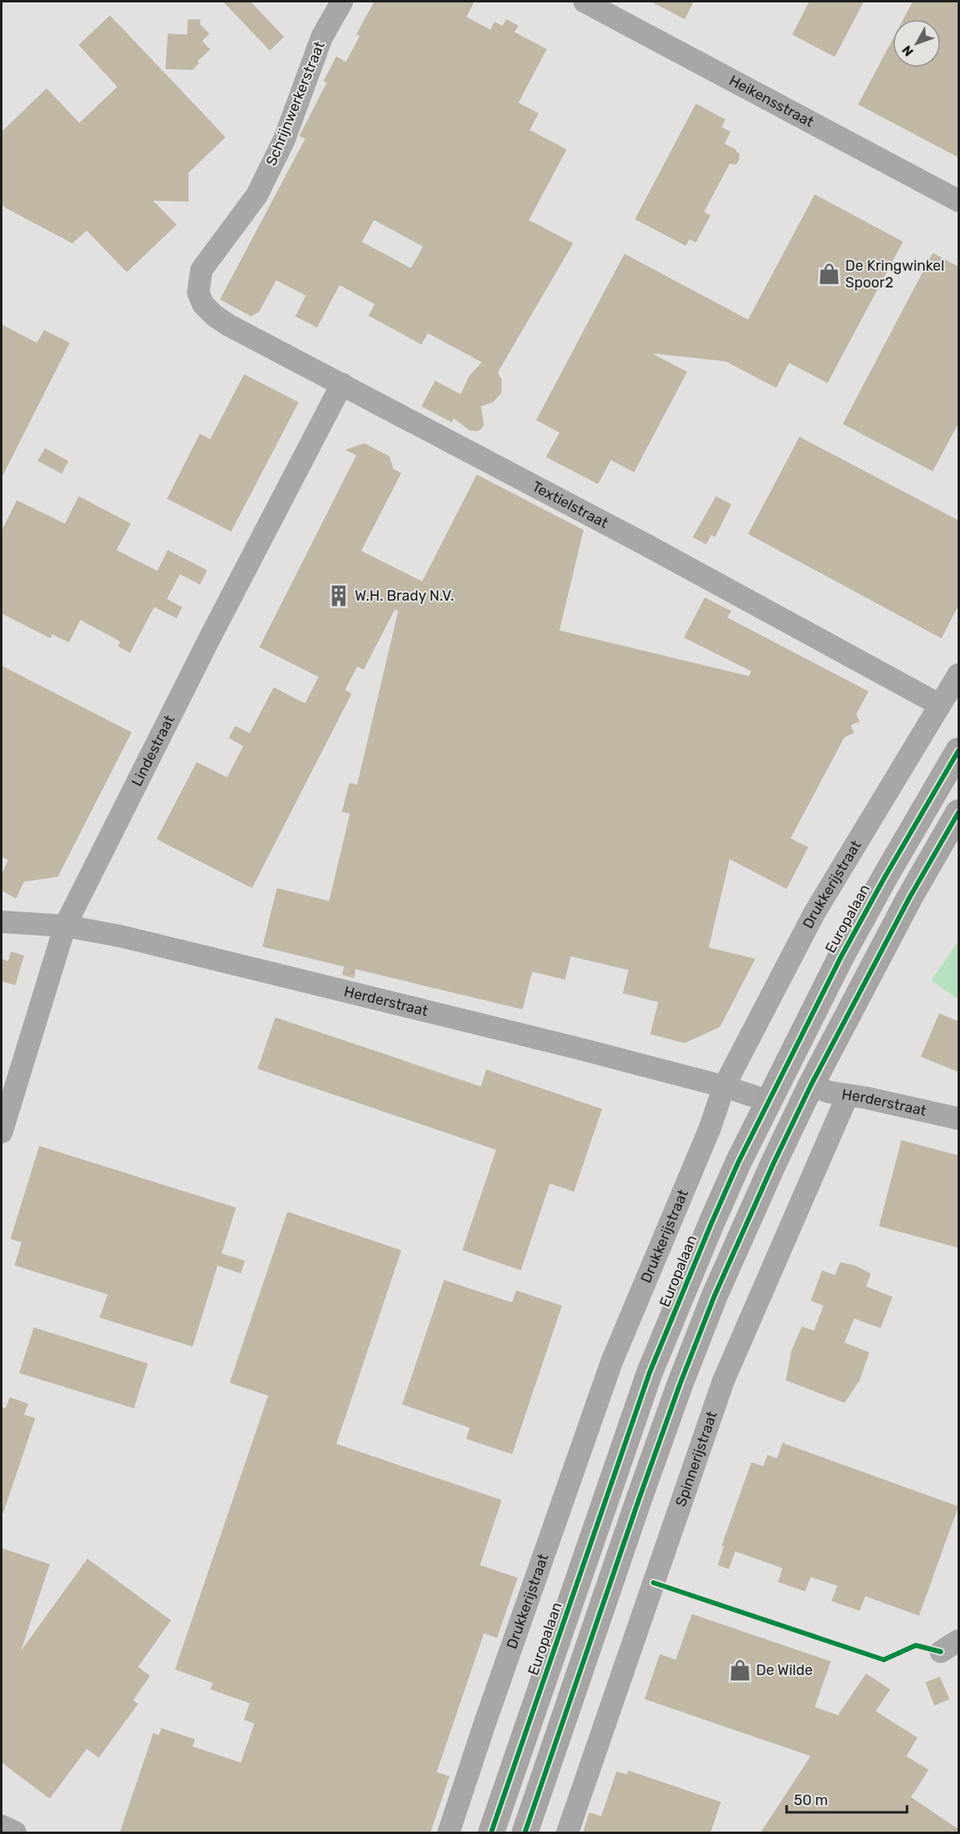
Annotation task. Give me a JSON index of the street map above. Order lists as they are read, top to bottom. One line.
{"streets":{"highway":["Europalaan"],"street":["Heikensstraat","Schrijnwerkerstraat","Textielstraat","Lindestraat","Drukkerijstraat","Herderstraat","Spinnerijstraat"]},"crossings":[["Schrijnwerkerstraat","Textielstraat"],["Textielstraat","Lindestraat"],["Textielstraat","Drukkerijstraat"],["Lindestraat","Herderstraat"],["Drukkerijstraat","Herderstraat"],["Europalaan","Herderstraat"],["Herderstraat","Spinnerijstraat"]],"places":{"shop":["De Kringwinkel Spoor2","De Wilde"],"building":["W.H. Brady N.V."]},"scale_bar":"50 m","north":"bottom left"}
